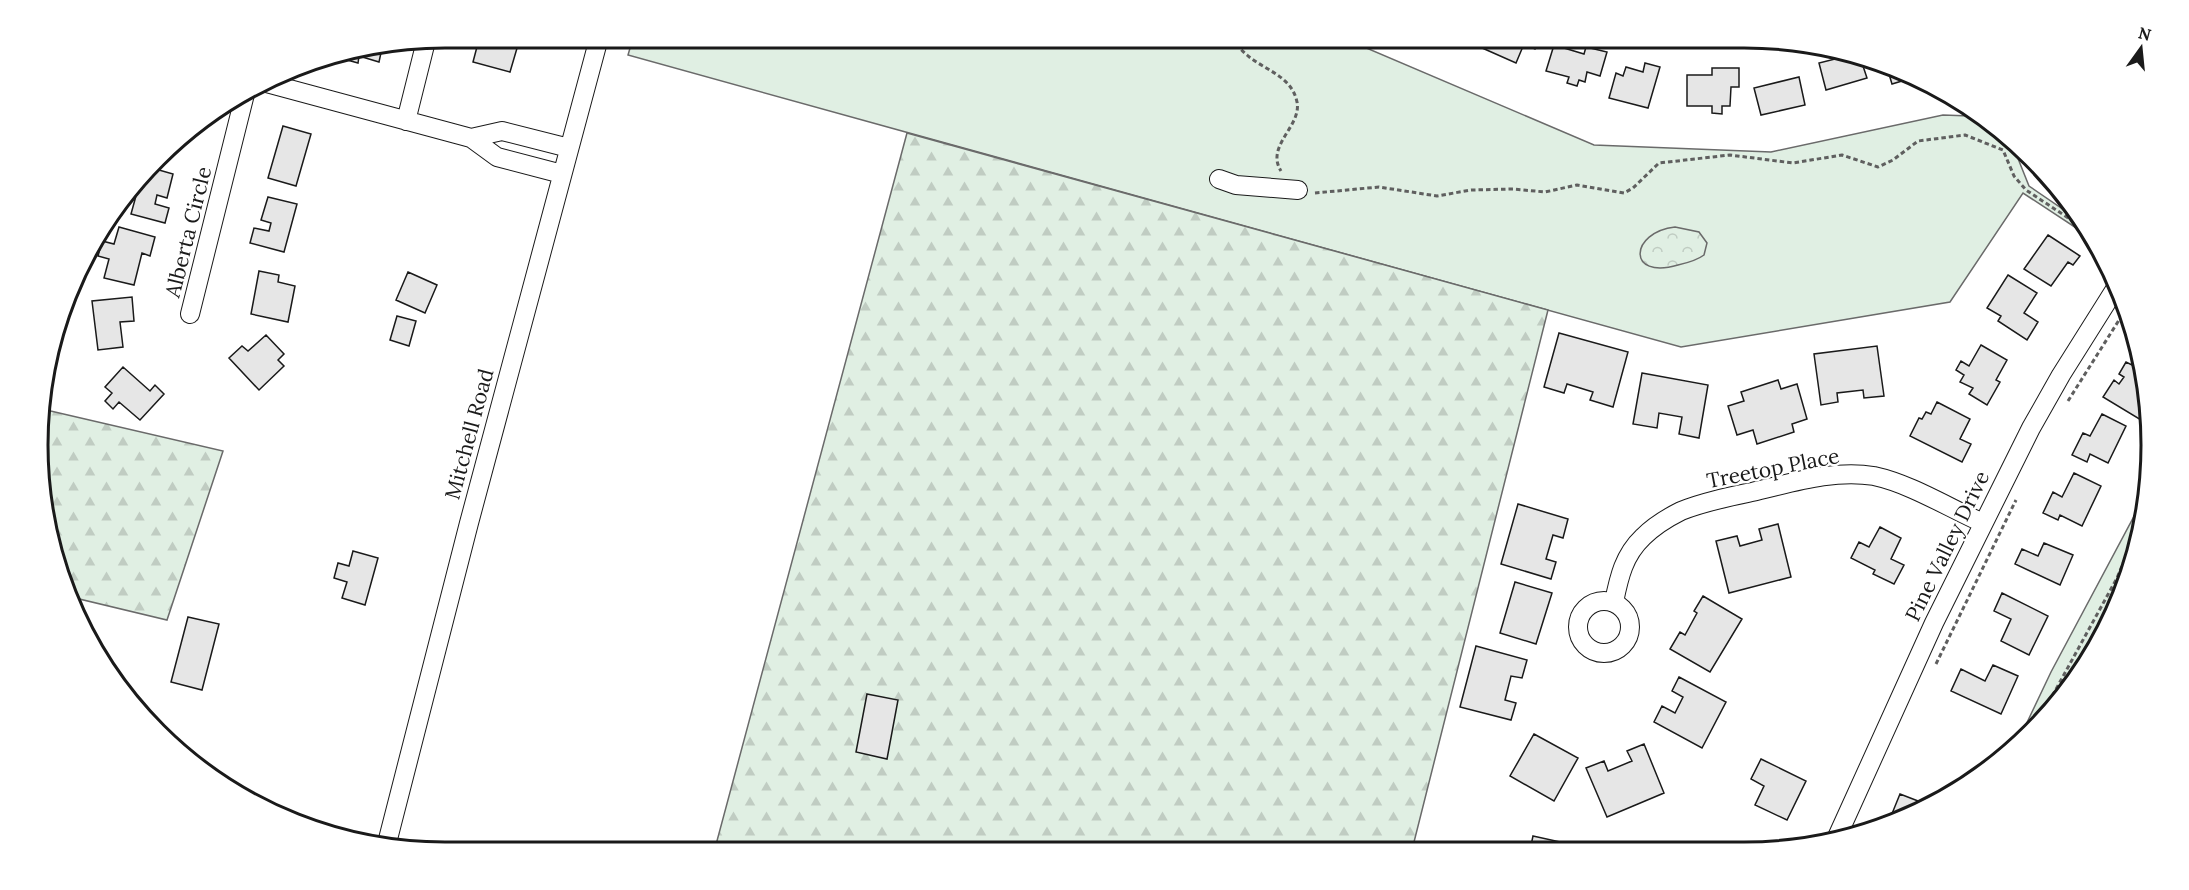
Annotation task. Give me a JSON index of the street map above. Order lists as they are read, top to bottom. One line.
{"streets":{"street":["Alberta Circle","Mitchell Road","Treetop Place","Pine Valley Drive"]},"crossings":[["Treetop Place","Pine Valley Drive"]],"north":"top"}
